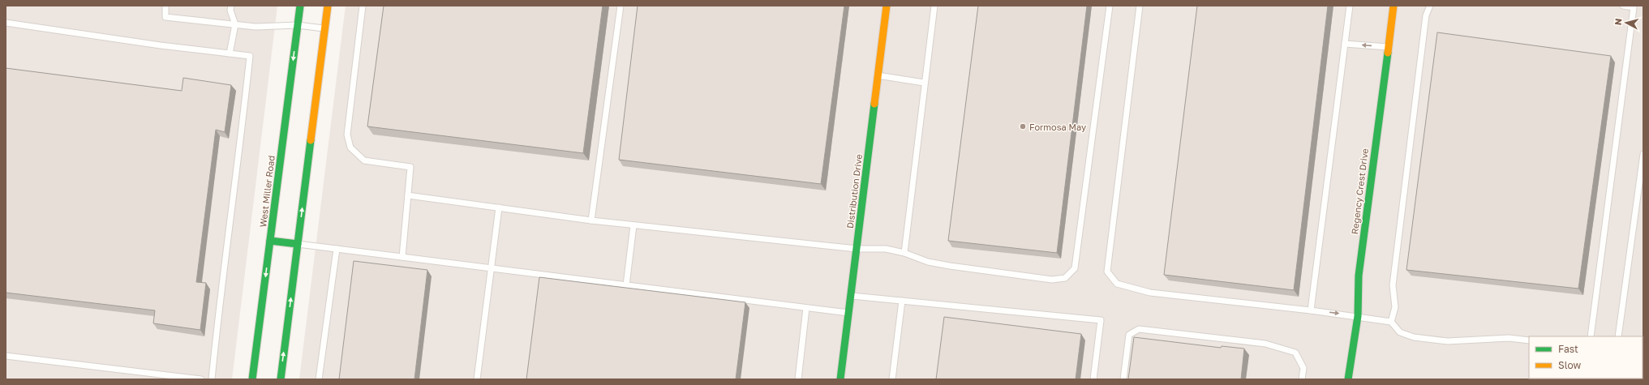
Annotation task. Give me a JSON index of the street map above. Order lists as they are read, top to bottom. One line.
{"streets":{"main road":["West Miller Road","Distribution Drive","Regency Crest Drive"]},"places":["Formosa May"],"legend":["Fast","Slow"],"north":"left"}
